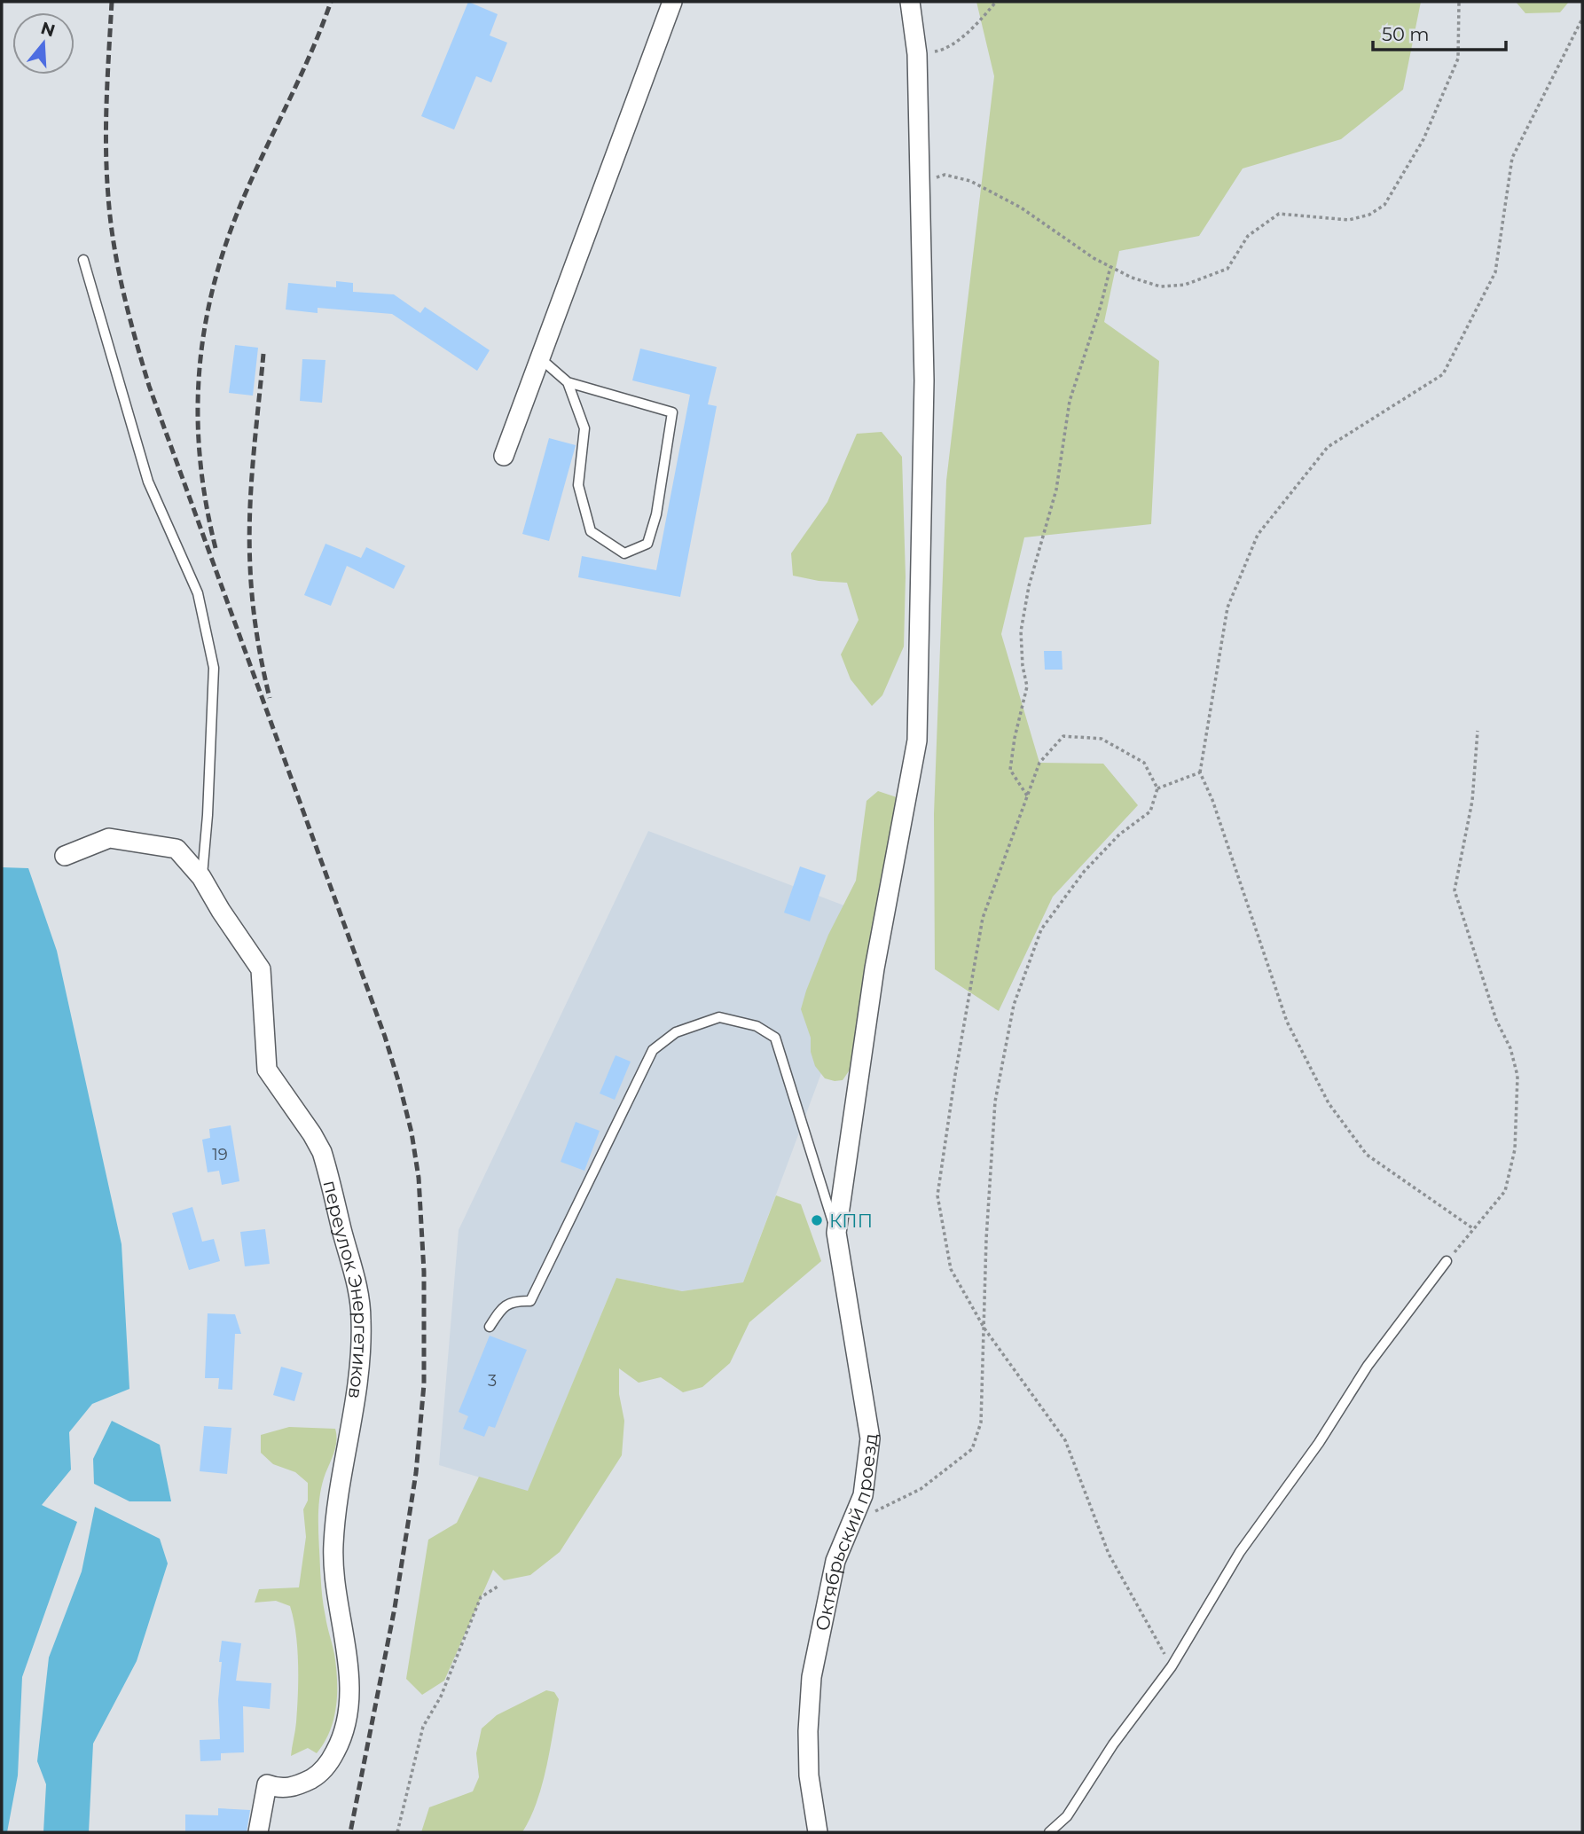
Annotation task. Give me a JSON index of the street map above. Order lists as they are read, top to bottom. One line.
{"streets":{"street":["переулок Энергетиков","Октябрьский проезд"]},"places":["КПП"],"house_numbers":["19","3"],"scale_bar":"50 m","north":"top"}
